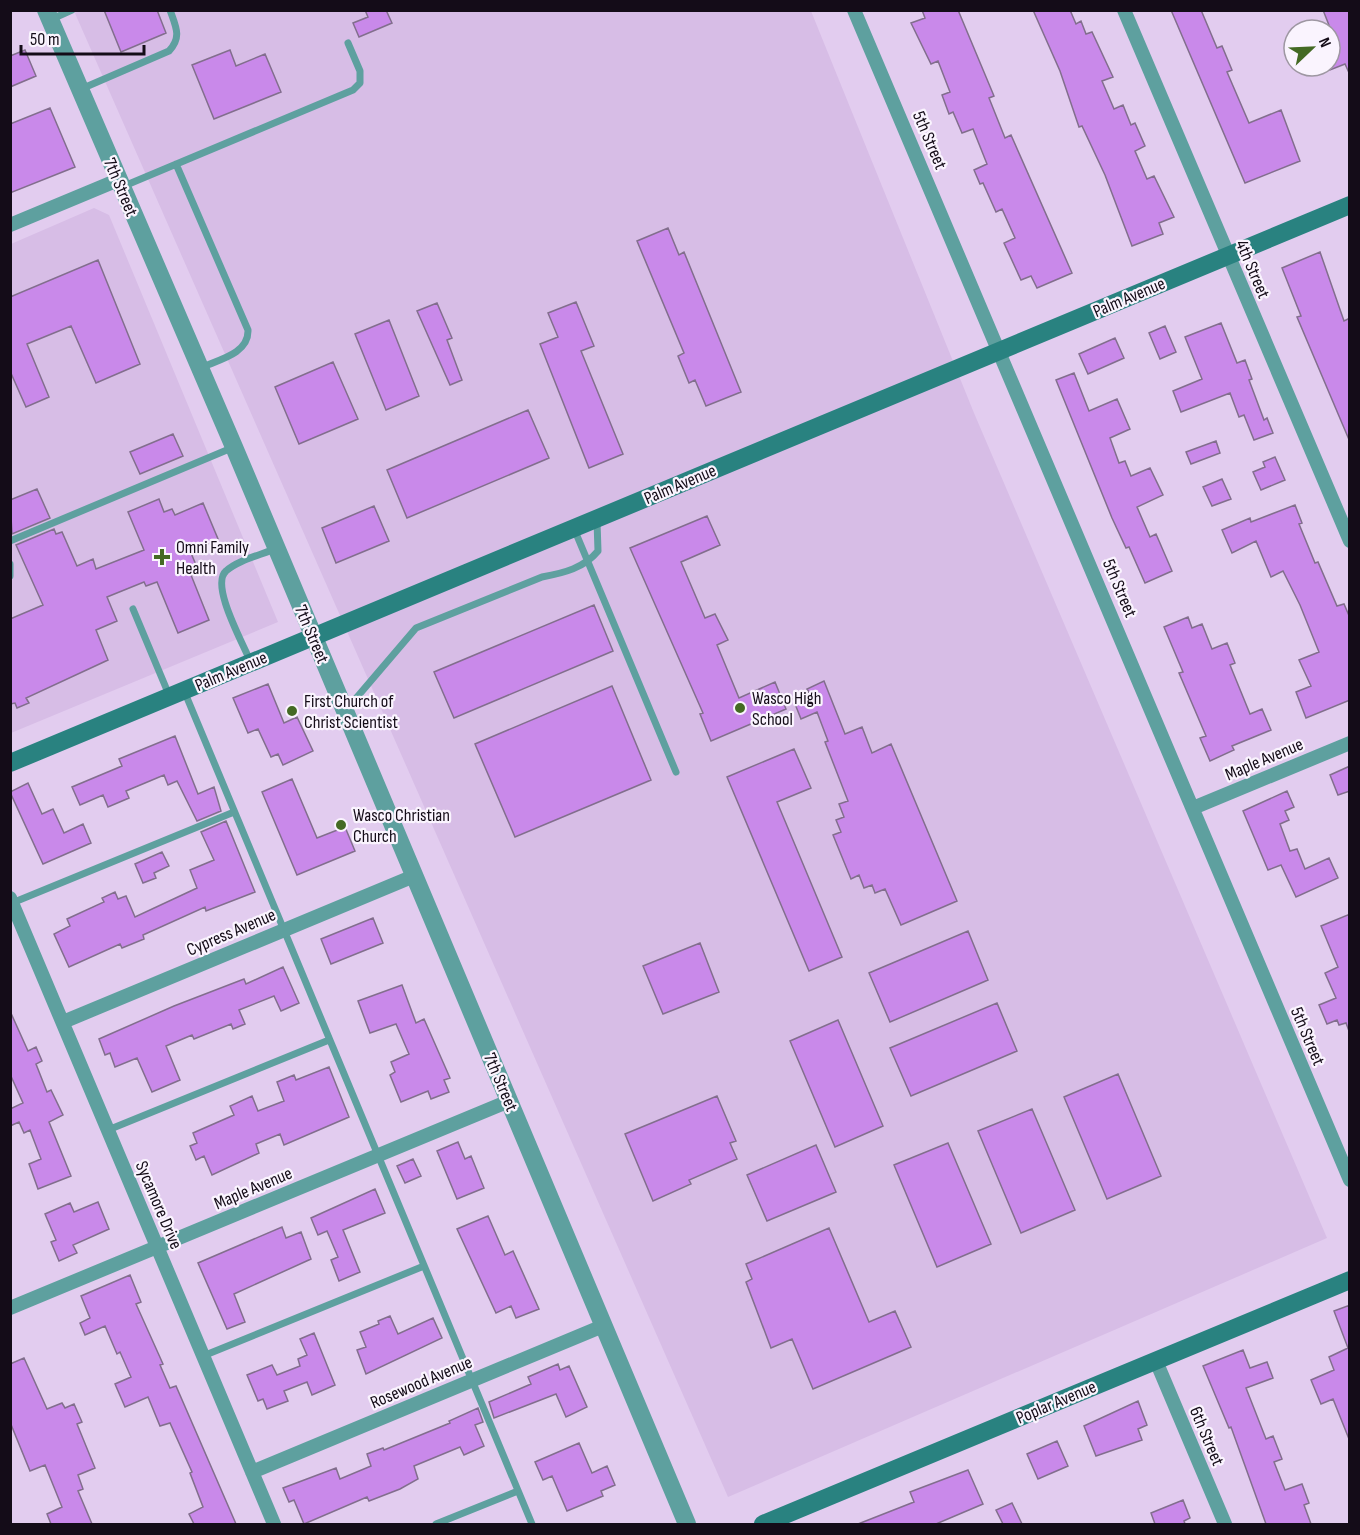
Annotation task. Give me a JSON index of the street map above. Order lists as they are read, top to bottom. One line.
{"streets":{"main road":["Palm Avenue","Poplar Avenue"],"street":["5th Street","7th Street","4th Street","Maple Avenue","Cypress Avenue","Sycamore Drive","Rosewood Avenue","6th Street"]},"crossings":[["5th Street","Palm Avenue"],["5th Street","Maple Avenue"],["7th Street","Palm Avenue"],["7th Street","Maple Avenue"],["7th Street","Cypress Avenue"],["7th Street","Rosewood Avenue"],["4th Street","Palm Avenue"],["Maple Avenue","Sycamore Drive"],["Cypress Avenue","Sycamore Drive"],["Sycamore Drive","Rosewood Avenue"],["Poplar Avenue","6th Street"]],"places":{"health":["Omni Family Health"],"other":["Wasco High School","First Church of Christ Scientist","Wasco Christian Church"]},"scale_bar":"50 m","north":"top right"}
